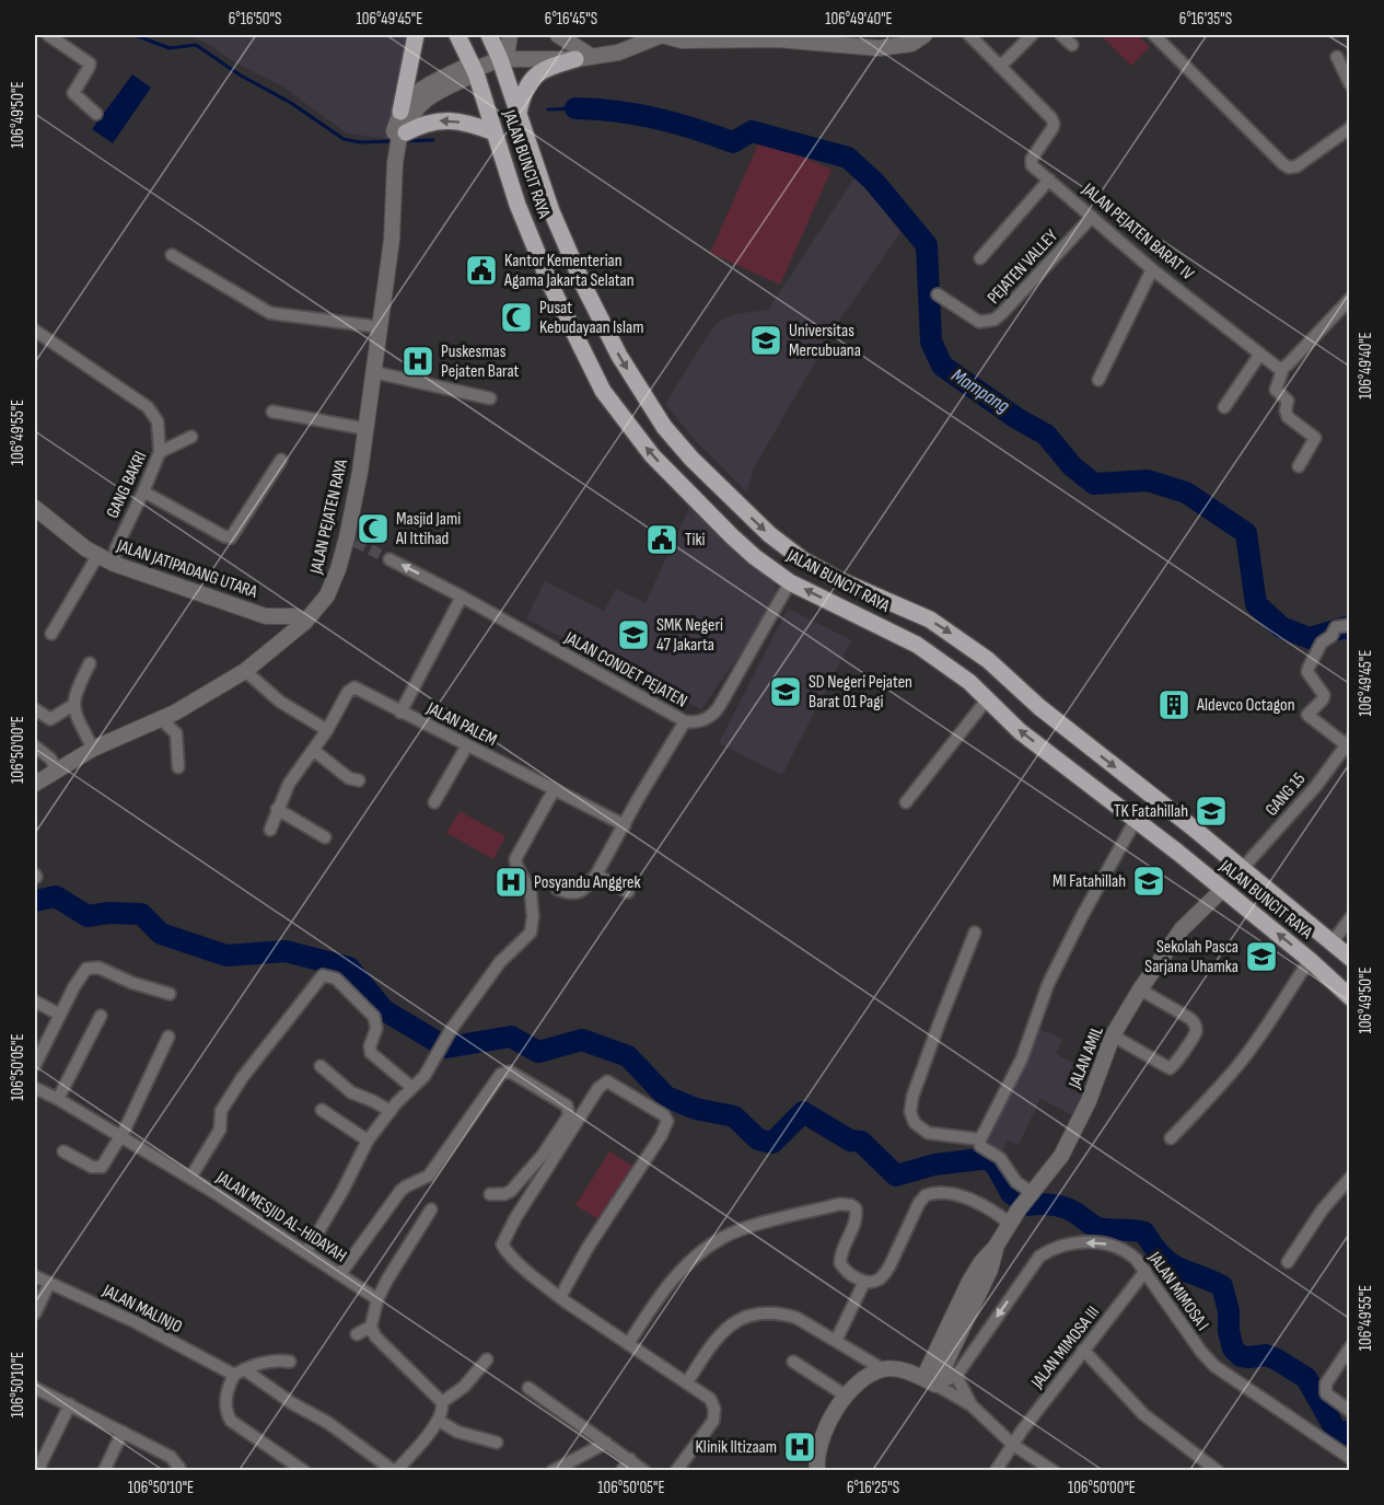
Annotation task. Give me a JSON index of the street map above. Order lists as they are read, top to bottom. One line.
{"streets":{"main road":["JALAN BUNCIT RAYA"],"street":["JALAN PEJATEN BARAT IV","PEJATEN VALLEY","GANG BAKRI","JALAN PEJATEN RAYA","JALAN JATIPADANG UTARA","JALAN CONDET PEJATEN","JALAN PALEM","GANG 15","JALAN AMIL","JALAN MESJID AL-HIDAYAH","JALAN MIMOSA I","JALAN MALINJO","JALAN MIMOSA III"]},"crossings":[["JALAN BUNCIT RAYA","JALAN PEJATEN RAYA"],["JALAN BUNCIT RAYA","JALAN CONDET PEJATEN"],["JALAN BUNCIT RAYA","GANG 15"],["JALAN BUNCIT RAYA","JALAN AMIL"],["JALAN PEJATEN BARAT IV","PEJATEN VALLEY"],["GANG BAKRI","JALAN JATIPADANG UTARA"],["JALAN PEJATEN RAYA","JALAN JATIPADANG UTARA"],["JALAN CONDET PEJATEN","JALAN PALEM"],["JALAN AMIL","JALAN MIMOSA I"],["JALAN MIMOSA I","JALAN MIMOSA III"]],"one_way":["JALAN MIMOSA I"],"water":["Mampang"],"places":{"public building":["Kantor Kementerian Agama Jakarta Selatan","Tiki"],"mosque":["Pusat Kebudayaan Islam","Masjid Jami Al Ittihad"],"school or university":["Universitas Mercubuana","SMK Negeri 47 Jakarta","SD Negeri Pejaten Barat 01 Pagi","TK Fatahillah","MI Fatahillah","Sekolah Pasca Sarjana Uhamka"],"hospital":["Puskesmas Pejaten Barat","Posyandu Anggrek","Klinik Iltizaam"],"building":["Aldevco Octagon"]},"coordinates":["6°16'50\"S","106°49'45\"E","6°16'45\"S","106°49'40\"E","6°16'35\"S","106°49'50\"E","106°49'55\"E","106°50'00\"E","106°50'05\"E","106°50'10\"E","6°16'25\"S"]}
